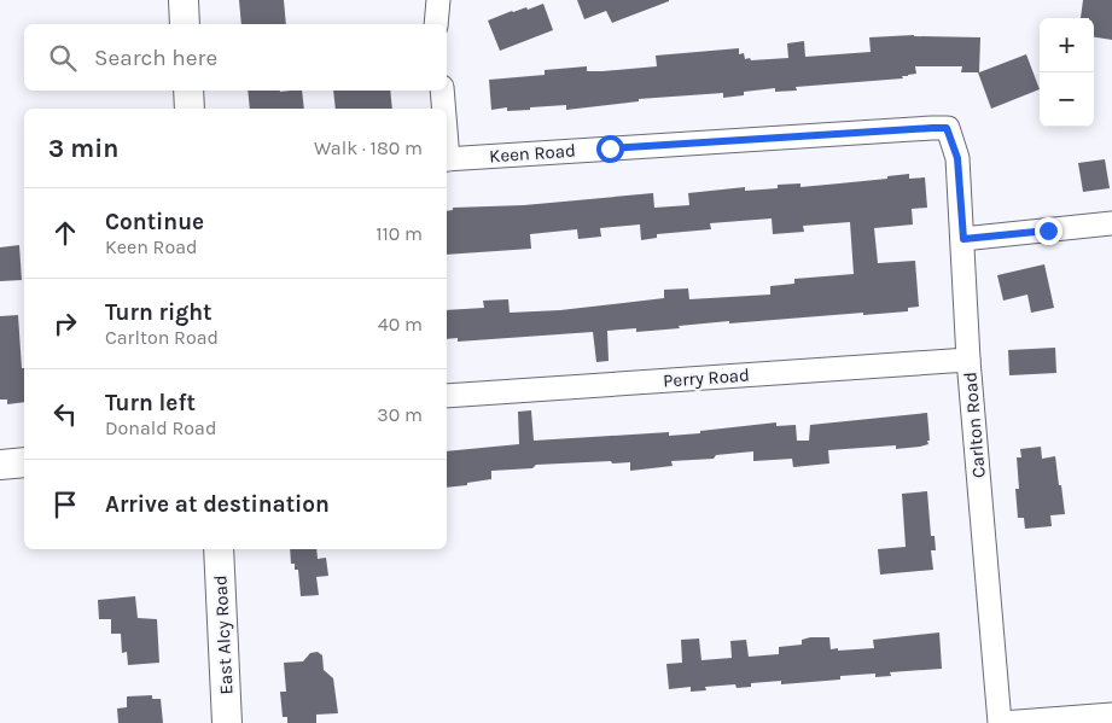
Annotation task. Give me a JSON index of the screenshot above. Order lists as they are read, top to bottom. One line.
{"streets":{"street":["Keen Road","Perry Road","Carlton Road","East Alcy Road"]},"crossings":[["Keen Road","Carlton Road"],["Perry Road","Carlton Road"]],"page":{"map_buttons":["+","−"],"search":"Search here","heading":["3 min","Walk · 180 m"],"list":[["Continue","Keen Road","110 m"],["Turn right","Carlton Road","40 m"],["Turn left","Donald Road","30 m"],"Arrive at destination"]}}
